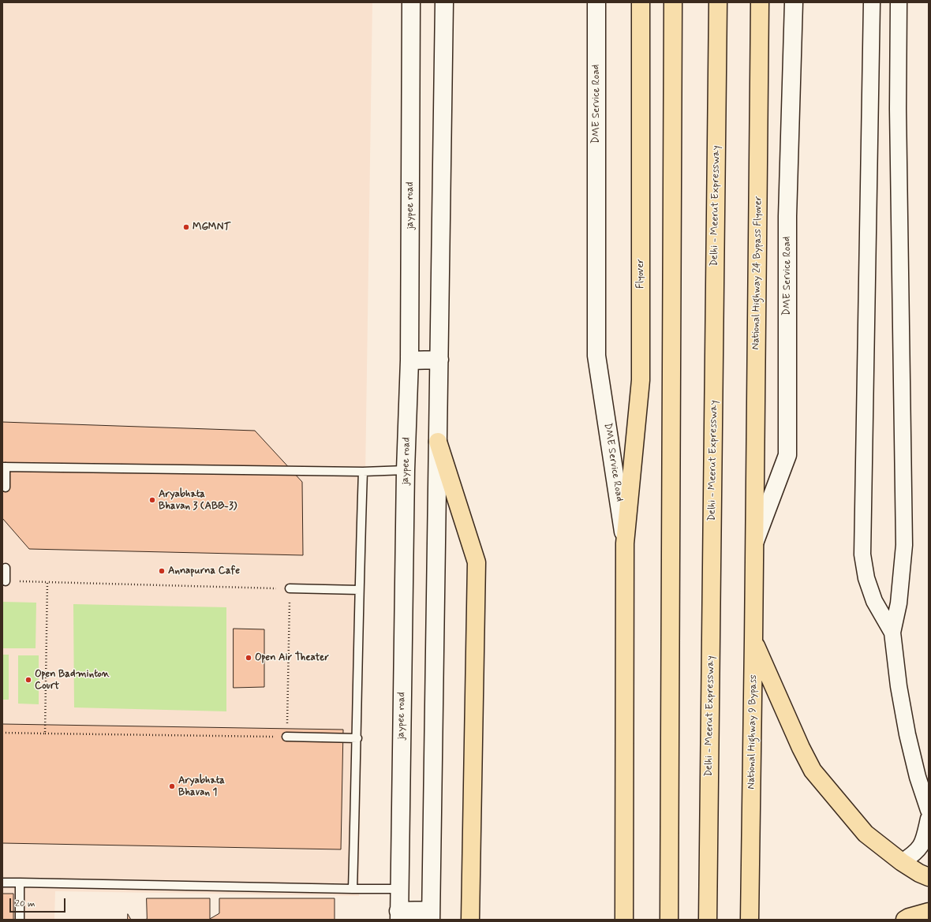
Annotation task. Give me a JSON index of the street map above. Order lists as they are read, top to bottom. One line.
{"streets":{"highway":["Delhi - Meerut Expressway","National Highway 24 Bypass Flyover","Flyover","National Highway 9 Bypass"],"street":["DME Service Road","jaypee road"]},"crossings":[["DME Service Road","National Highway 24 Bypass Flyover"],["DME Service Road","Flyover"],["DME Service Road","National Highway 9 Bypass"],["National Highway 24 Bypass Flyover","National Highway 9 Bypass"]],"places":["MGMNT","Aryabhata Bhavan 3 (ABB-3)","Annapurna Cafe","Open Air Theater","Open Badminton Court","Aryabhata Bhavan 1"],"scale_bar":"20 m"}
